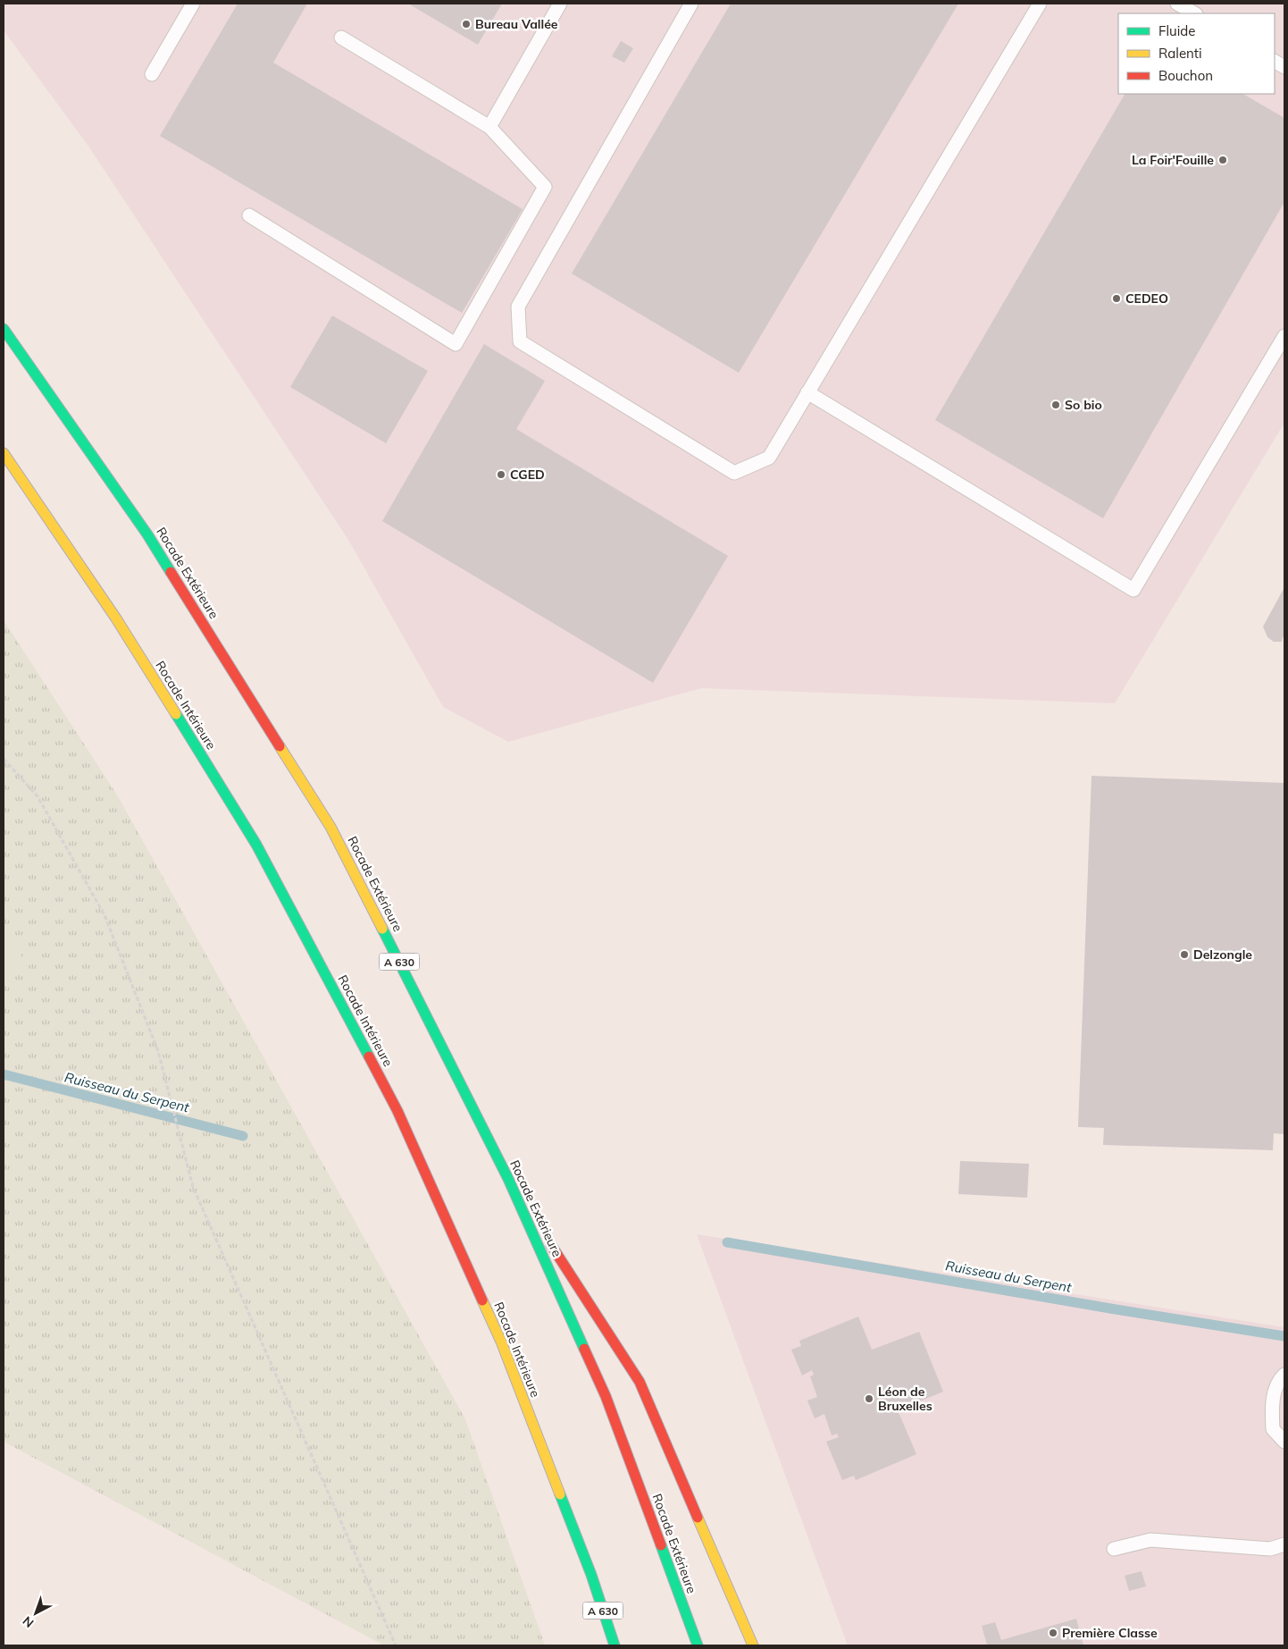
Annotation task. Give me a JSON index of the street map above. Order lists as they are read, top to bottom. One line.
{"streets":{"highway":["Rocade Extérieure","Rocade Intérieure","A 630"]},"water":["Ruisseau du Serpent"],"places":["Bureau Vallée","La Foir'Fouille","CEDEO","So bio","CGED","Delzongle","Léon de Bruxelles","Première Classe"],"legend":["Fluide","Ralenti","Bouchon"],"north":"bottom left"}
